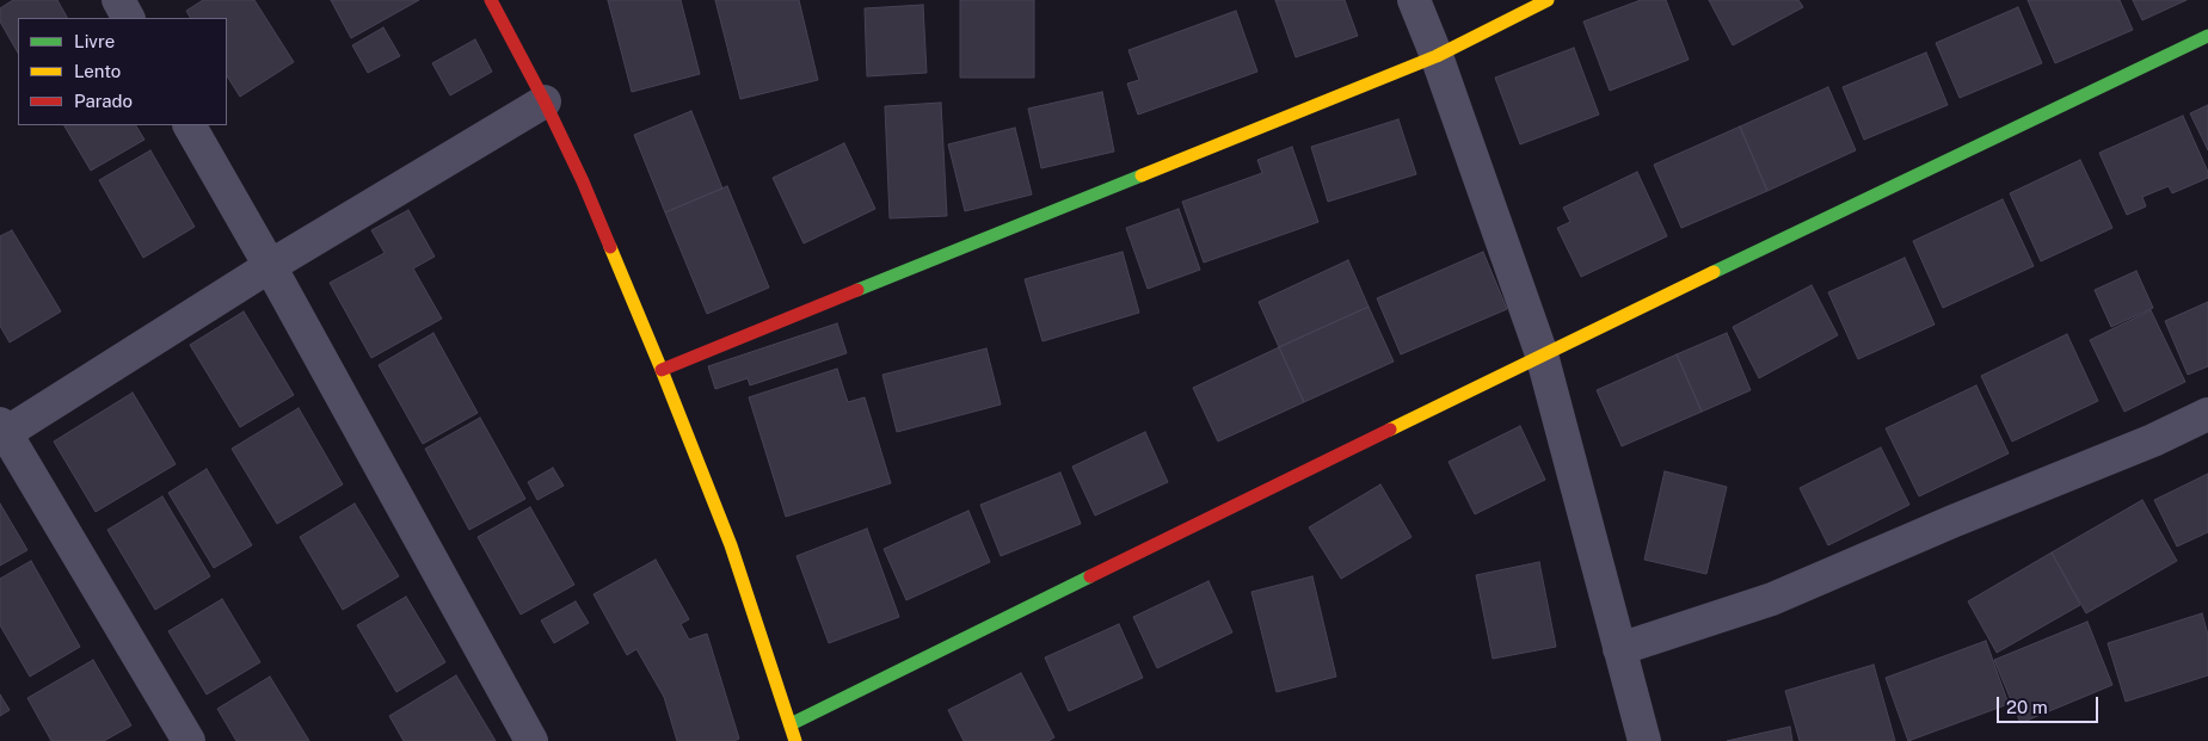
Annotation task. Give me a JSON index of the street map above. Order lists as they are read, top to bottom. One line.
{"legend":["Livre","Lento","Parado"],"scale_bar":"20 m"}
